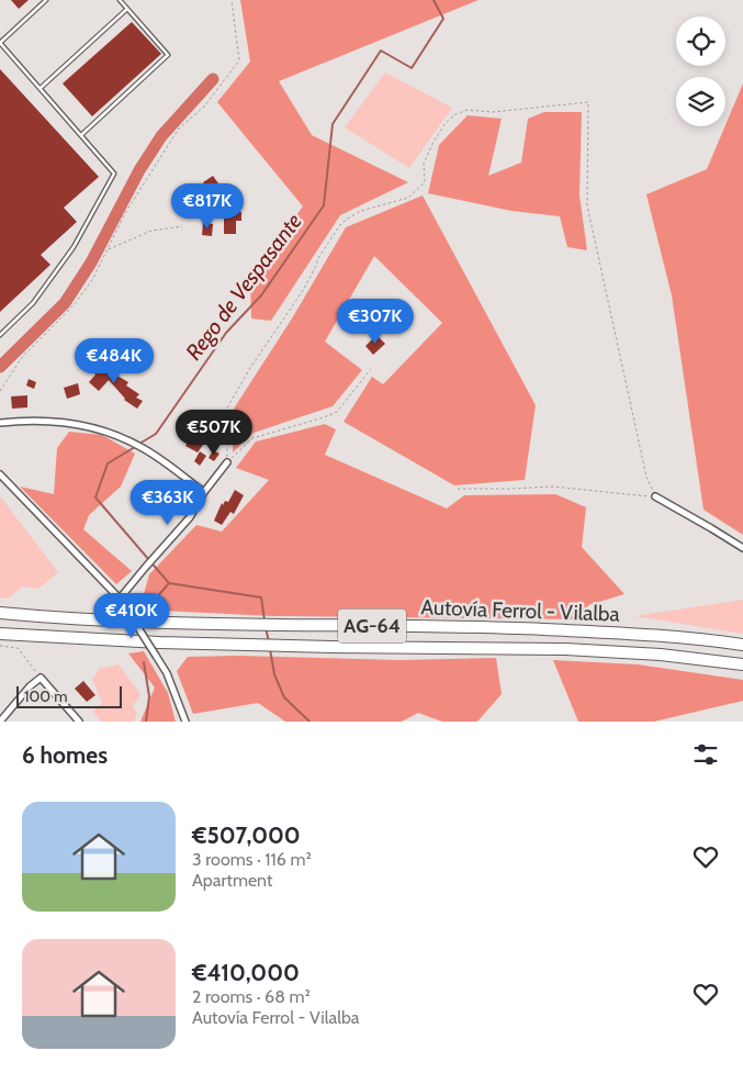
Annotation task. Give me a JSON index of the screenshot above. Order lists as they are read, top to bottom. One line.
{"streets":{"highway":["Autovía Ferrol - Vilalba","AG-64"]},"water":["Rego de Vespasante"],"scale_bar":"100 m","page":{"price":["€817K","€307K","€484K","€507K","€363K","€410K"],"scale":"100 m","heading":"6 homes","list":[{"name":"€507,000","note":"3 rooms · 116 m² · Apartment"},{"name":"€410,000","note":"2 rooms · 68 m² · Autovía Ferrol - Vilalba"}]}}
